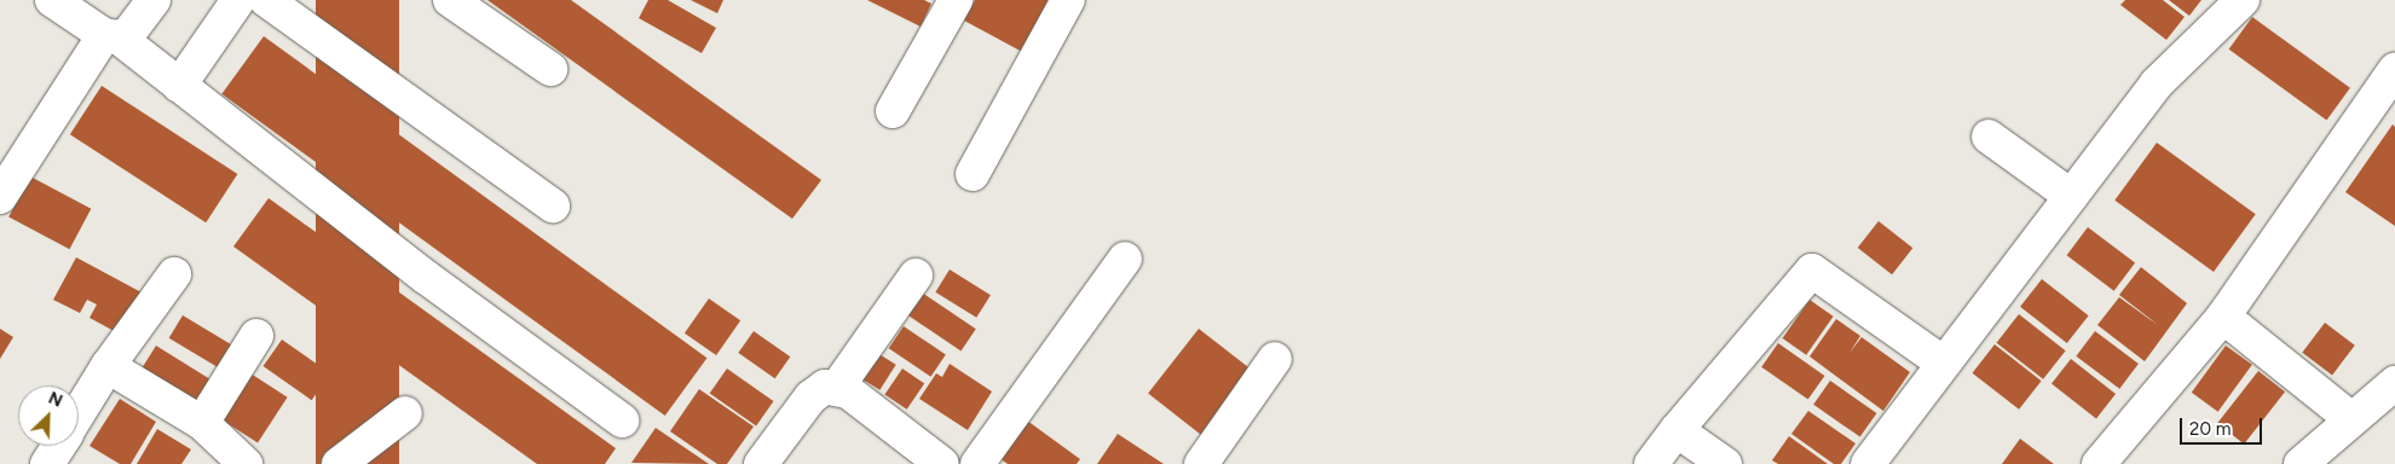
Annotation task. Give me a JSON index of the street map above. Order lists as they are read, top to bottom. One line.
{"scale_bar":"20 m","north":"top right"}
